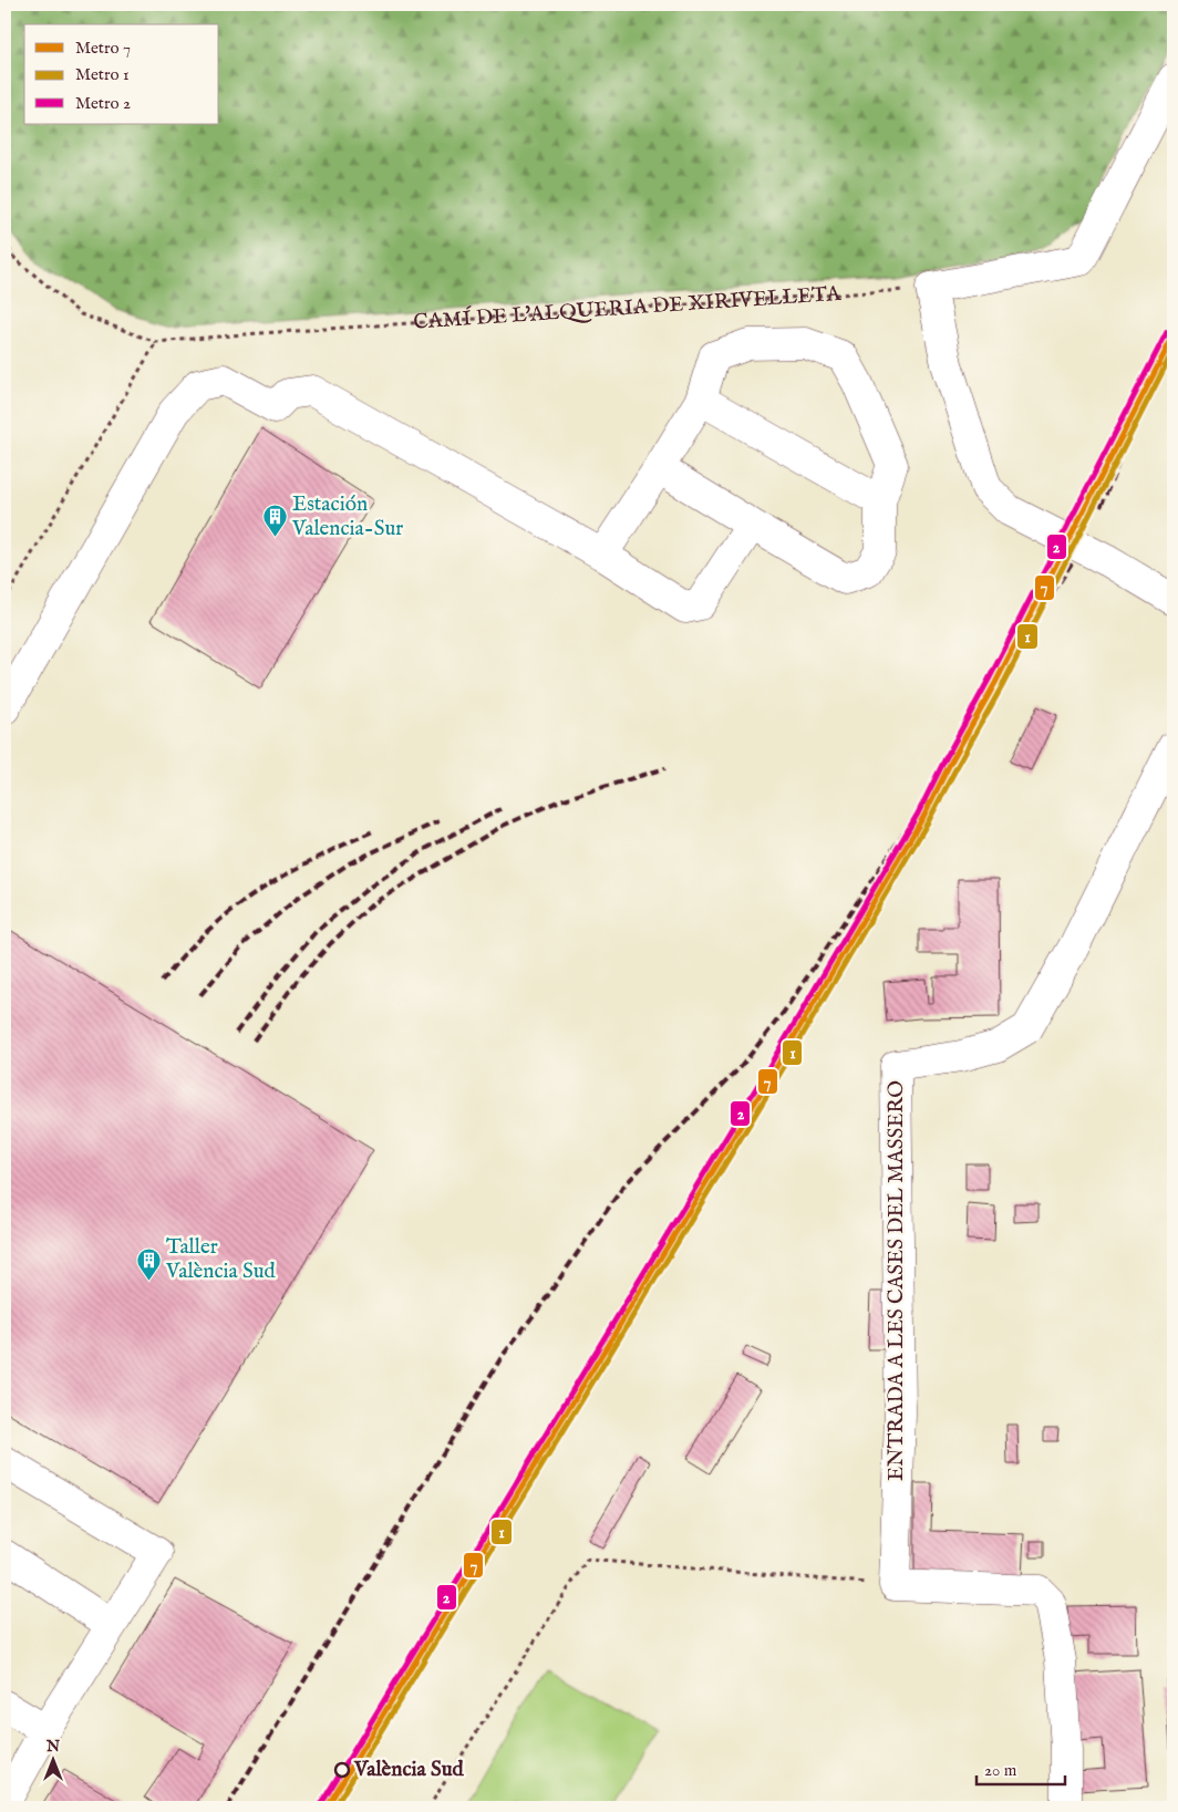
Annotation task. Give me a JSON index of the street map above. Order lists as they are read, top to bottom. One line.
{"streets":{"street":["ENTRADA A LES CASES DEL MASSERO"],"path":["CAMÍ DE L'ALQUERIA DE XIRIVELLETA"]},"places":{"building":["Estación Valencia-Sur","Taller València Sud"],"other":["València Sud"]},"lines":["metro line 2","metro line 7","metro line 1"],"legend":["Metro 7","Metro 1","Metro 2"],"scale_bar":"20 m","north":"top"}
